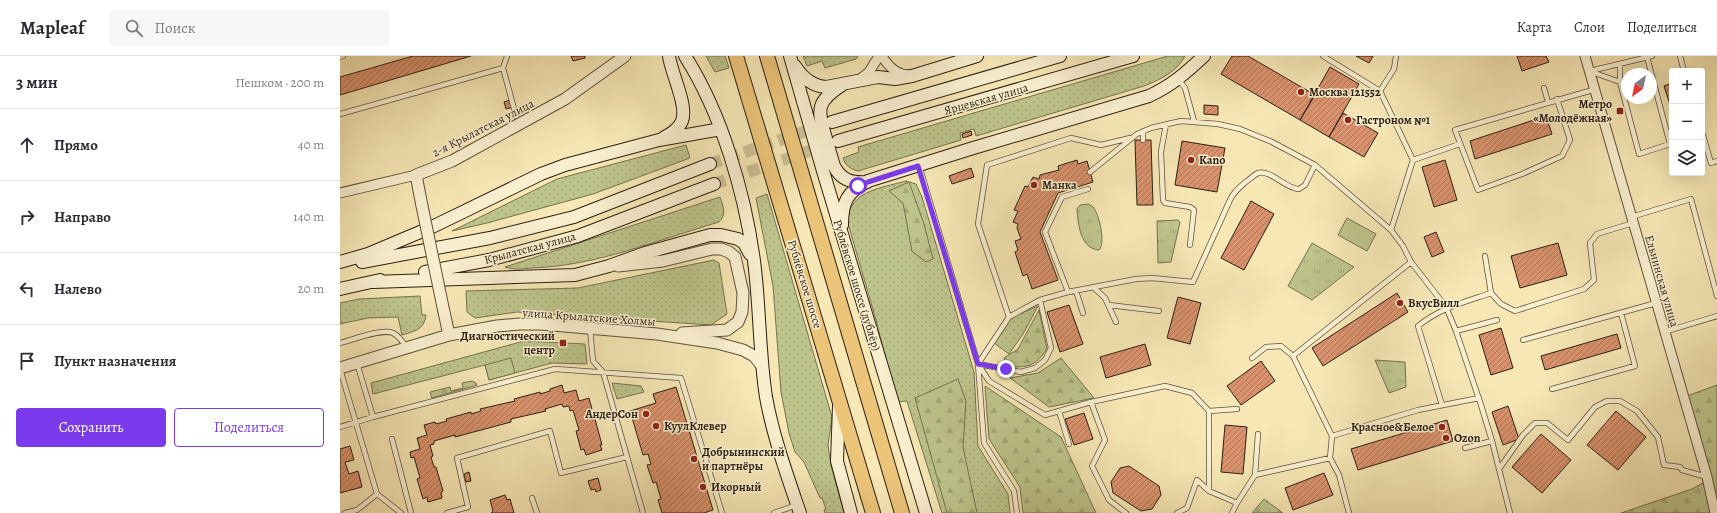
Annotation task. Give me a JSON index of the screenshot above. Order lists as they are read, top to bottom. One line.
{"streets":{"main road":["Ярцевская улица","Крылатская улица","Рублёвское шоссе","Рублёвское шоссе (дублёр)"],"street":["2-я Крылатская улица","Ельнинская улица","улица Крылатские Холмы"]},"places":{"other":["Москва 121552","Гастроном №1","Kano","Манка","ВкусВилл","АндерСон","КуулКлевер","Красное&Белое","Ozon","Добрынинский и партнёры","Икорный"],"transit":["Метро «Молодёжная»","Диагностический центр"]},"north":"bottom left","page":{"header":"Mapleaf","search":"Поиск","nav":["Карта","Слои","Поделиться"],"heading":["3 мин","Пешком · 200 m"],"map_buttons":["+","−"],"list":[["Прямо","40 m"],["Направо","140 m"],["Налево","20 m"],"Пункт назначения"],"buttons":["Сохранить","Поделиться"]}}
